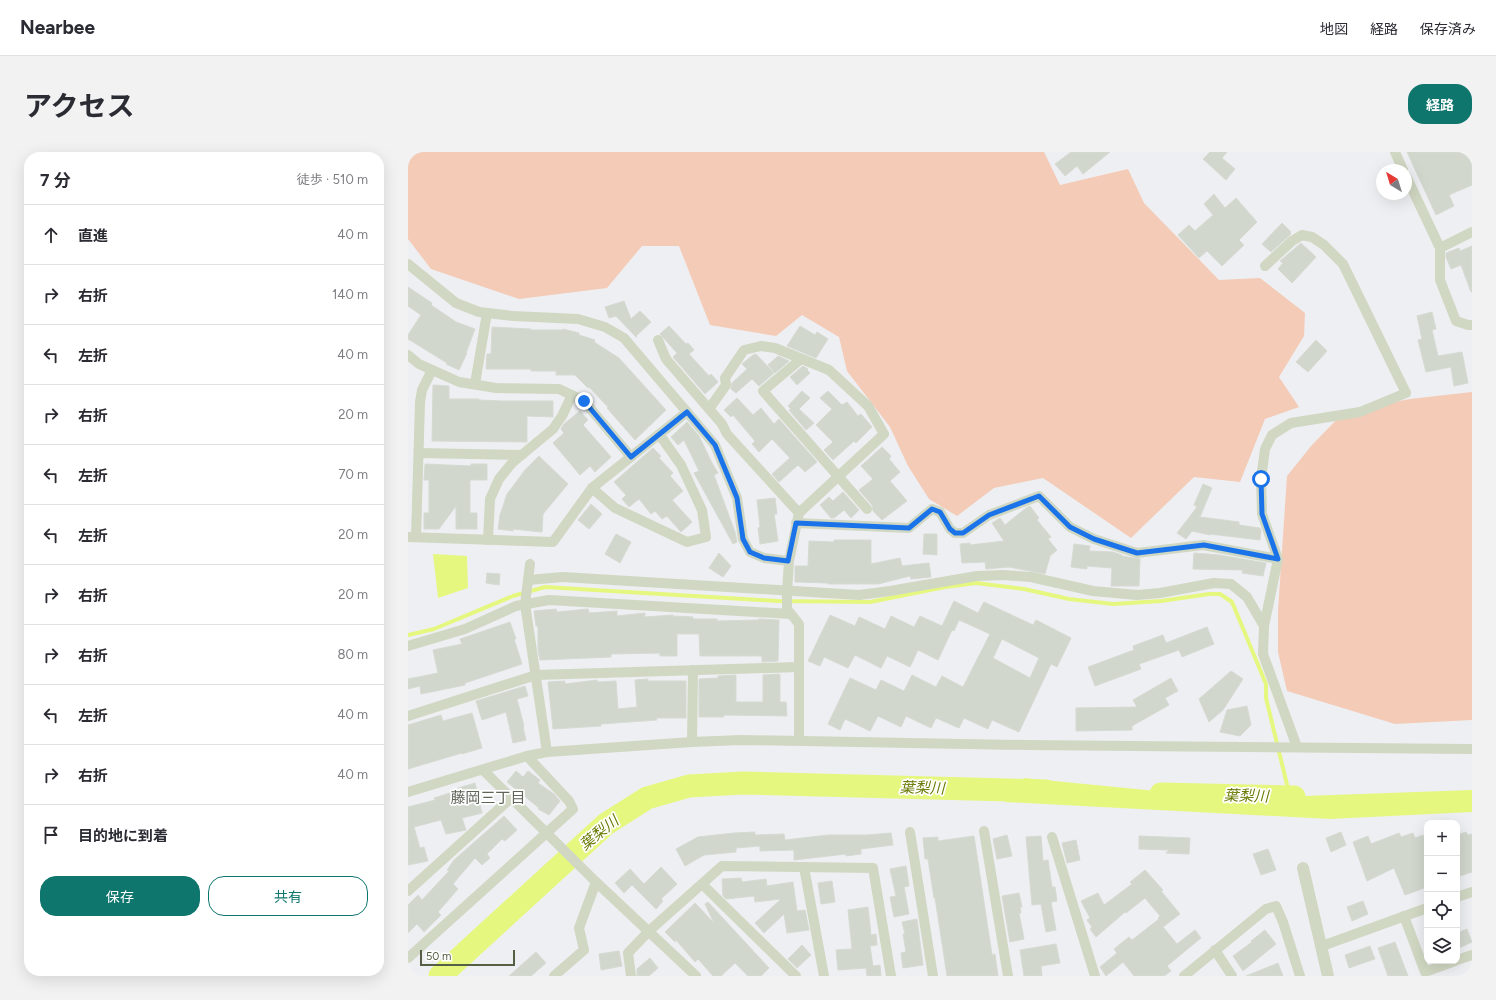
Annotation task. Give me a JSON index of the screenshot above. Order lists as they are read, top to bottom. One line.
{"districts":["藤岡三丁目"],"water":["葉梨川"],"scale_bar":"50 m","north":"top left","page":{"header":"Nearbee","nav":["地図","経路","保存済み"],"title":"アクセス","buttons":["経路",["保存","共有"]],"heading":["7 分","徒歩 · 510 m"],"list":[["直進","40 m"],["右折","140 m"],["左折","40 m"],["右折","20 m"],["左折","70 m"],["左折","20 m"],["右折","20 m"],["右折","80 m"],["左折","40 m"],["右折","40 m"],"目的地に到着"],"map_buttons":["+","−"],"scale":"50 m"}}
